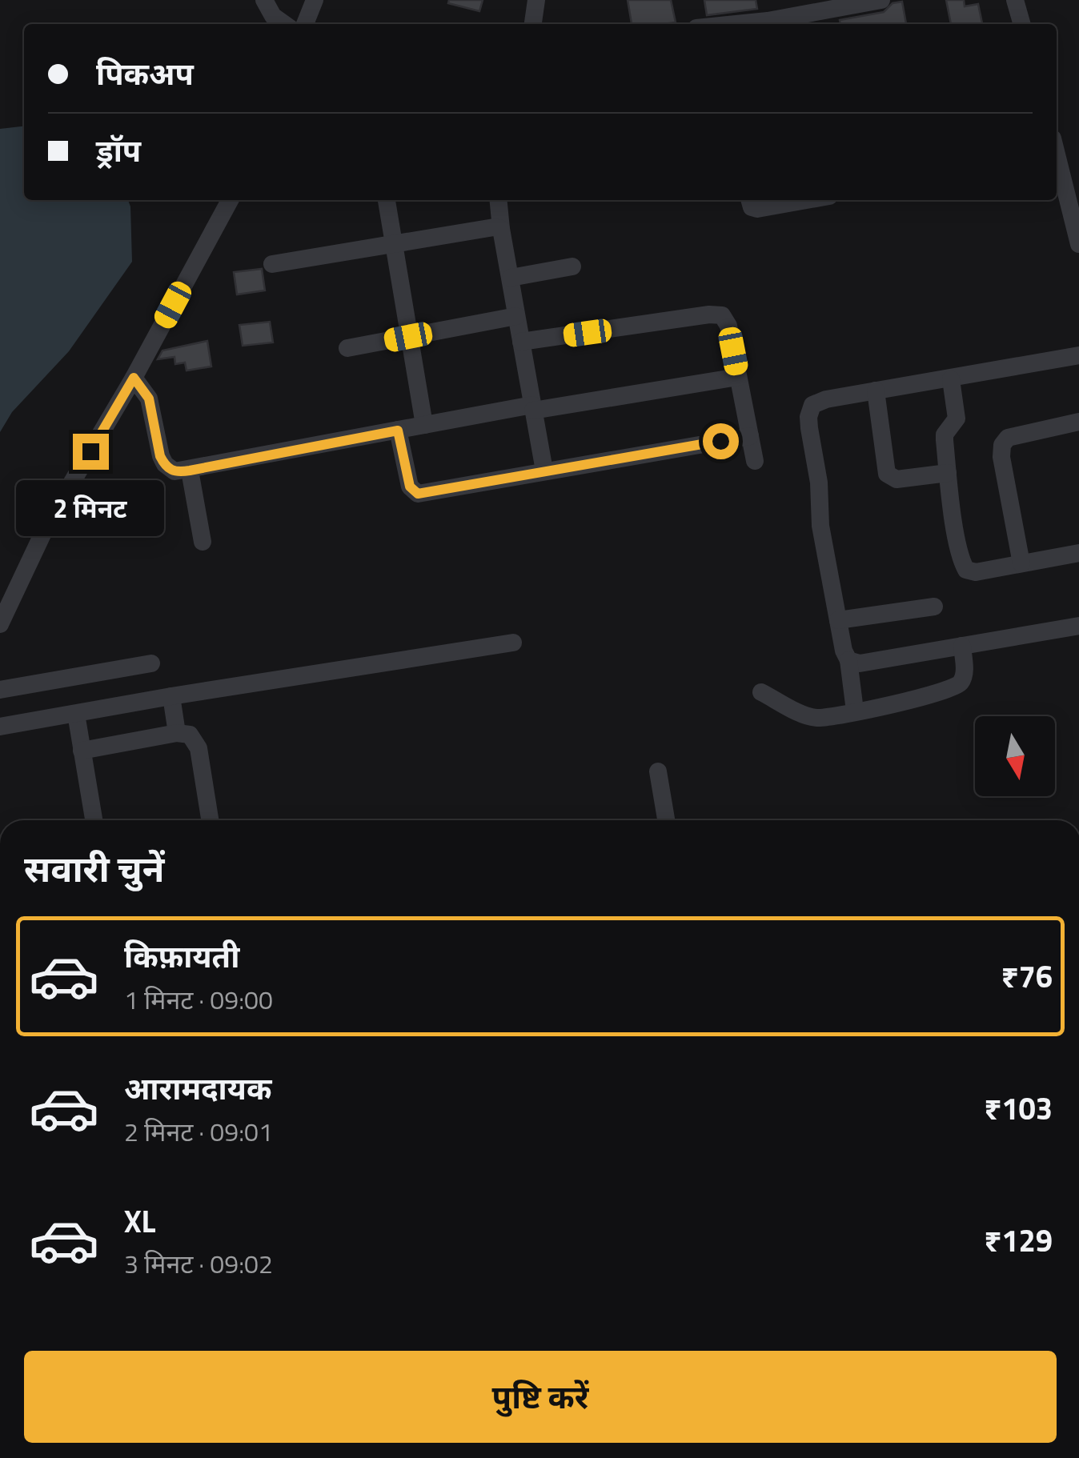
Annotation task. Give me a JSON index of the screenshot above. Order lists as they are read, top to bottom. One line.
{"north":"bottom","page":{"banner":["पिकअप","ड्रॉप"],"bubble":"2 मिनट","heading":"सवारी चुनें","list":[{"name":"किफ़ायती","note":"1 मिनट · 09:00","value":"₹76"},{"name":"आरामदायक","note":"2 मिनट · 09:01","value":"₹103"},{"name":"XL","note":"3 मिनट · 09:02","value":"₹129"}],"buttons":"पुष्टि करें"}}
